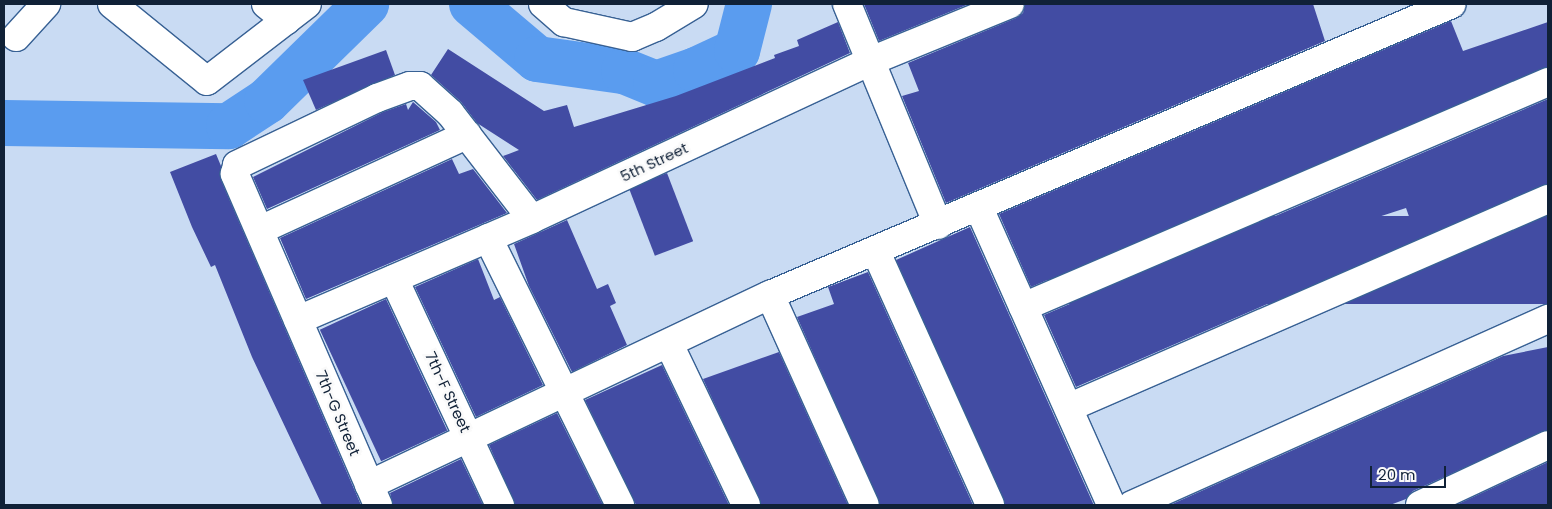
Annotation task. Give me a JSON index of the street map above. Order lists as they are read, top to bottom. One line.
{"streets":{"street":["5th Street","7th-F Street","7th-G Street"]},"crossings":[["5th Street","7th-F Street"],["5th Street","7th-G Street"]],"scale_bar":"20 m"}
